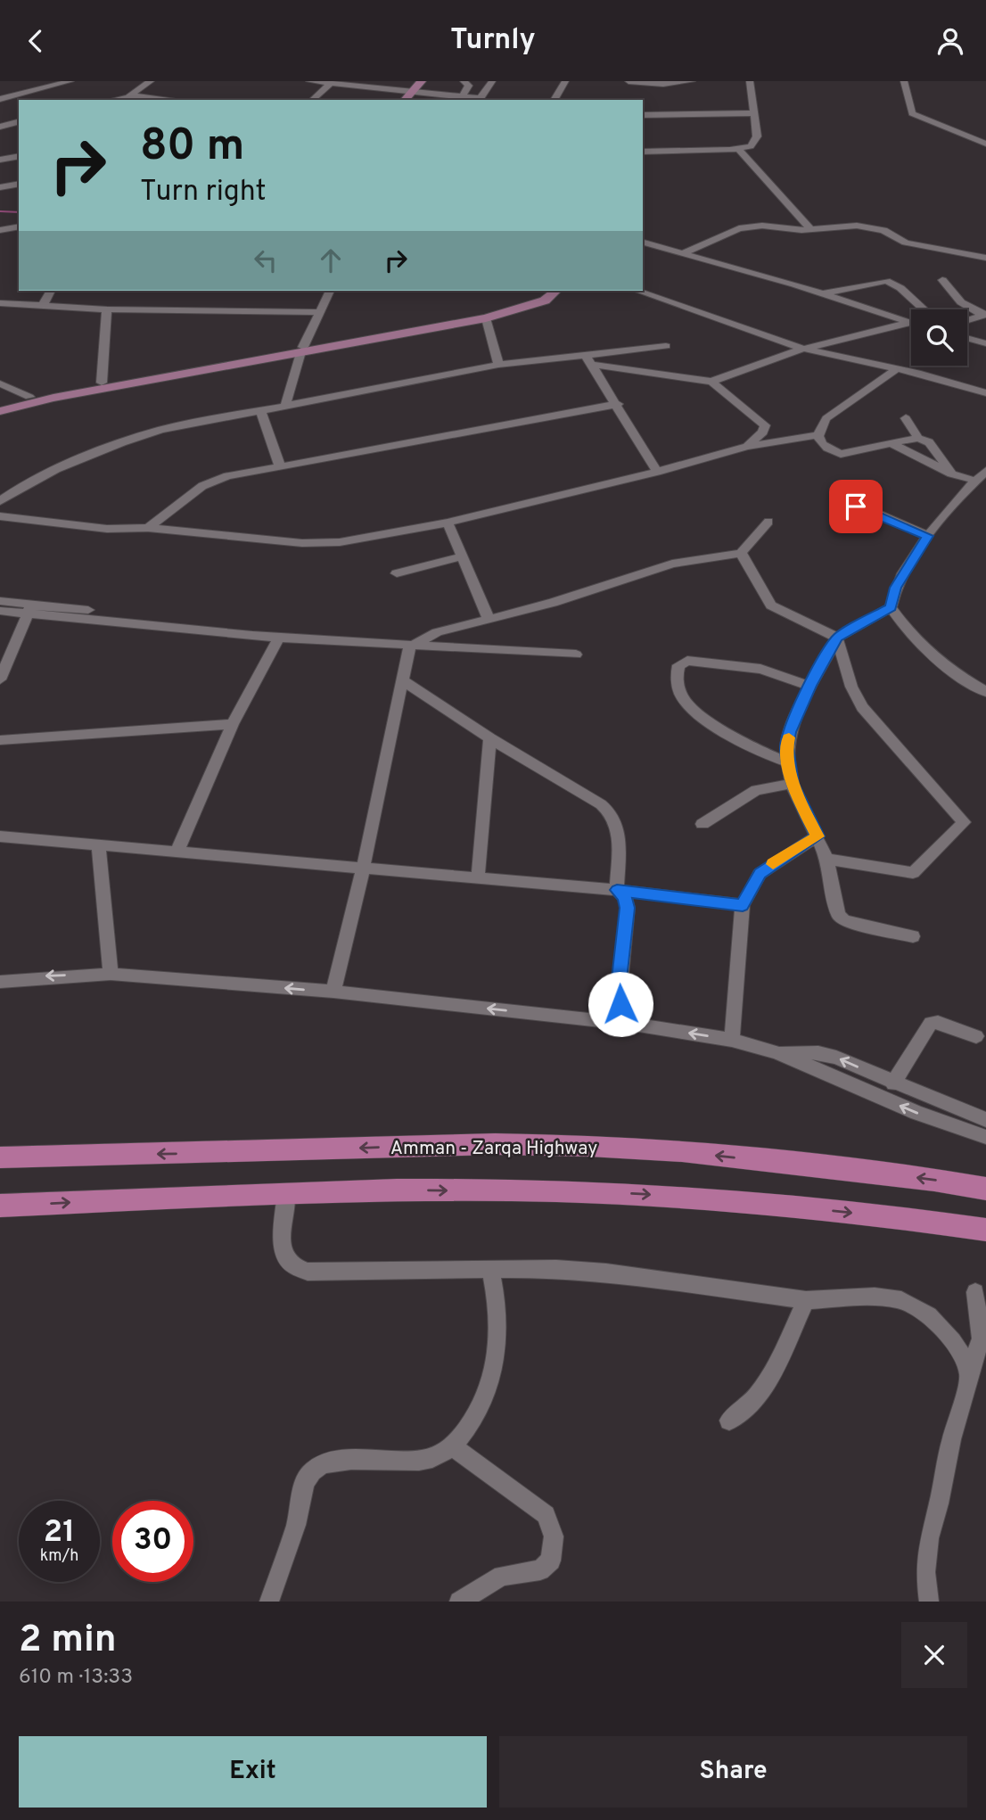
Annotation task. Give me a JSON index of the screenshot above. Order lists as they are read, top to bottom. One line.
{"streets":{"highway":["Amman - Zarqa Highway"]},"page":{"header":"Turnly","turn":["80 m","Turn right"],"speed":"21 km/h","limit":"30","heading":["2 min","610 m · 13:33"],"buttons":["Exit","Share"]}}
